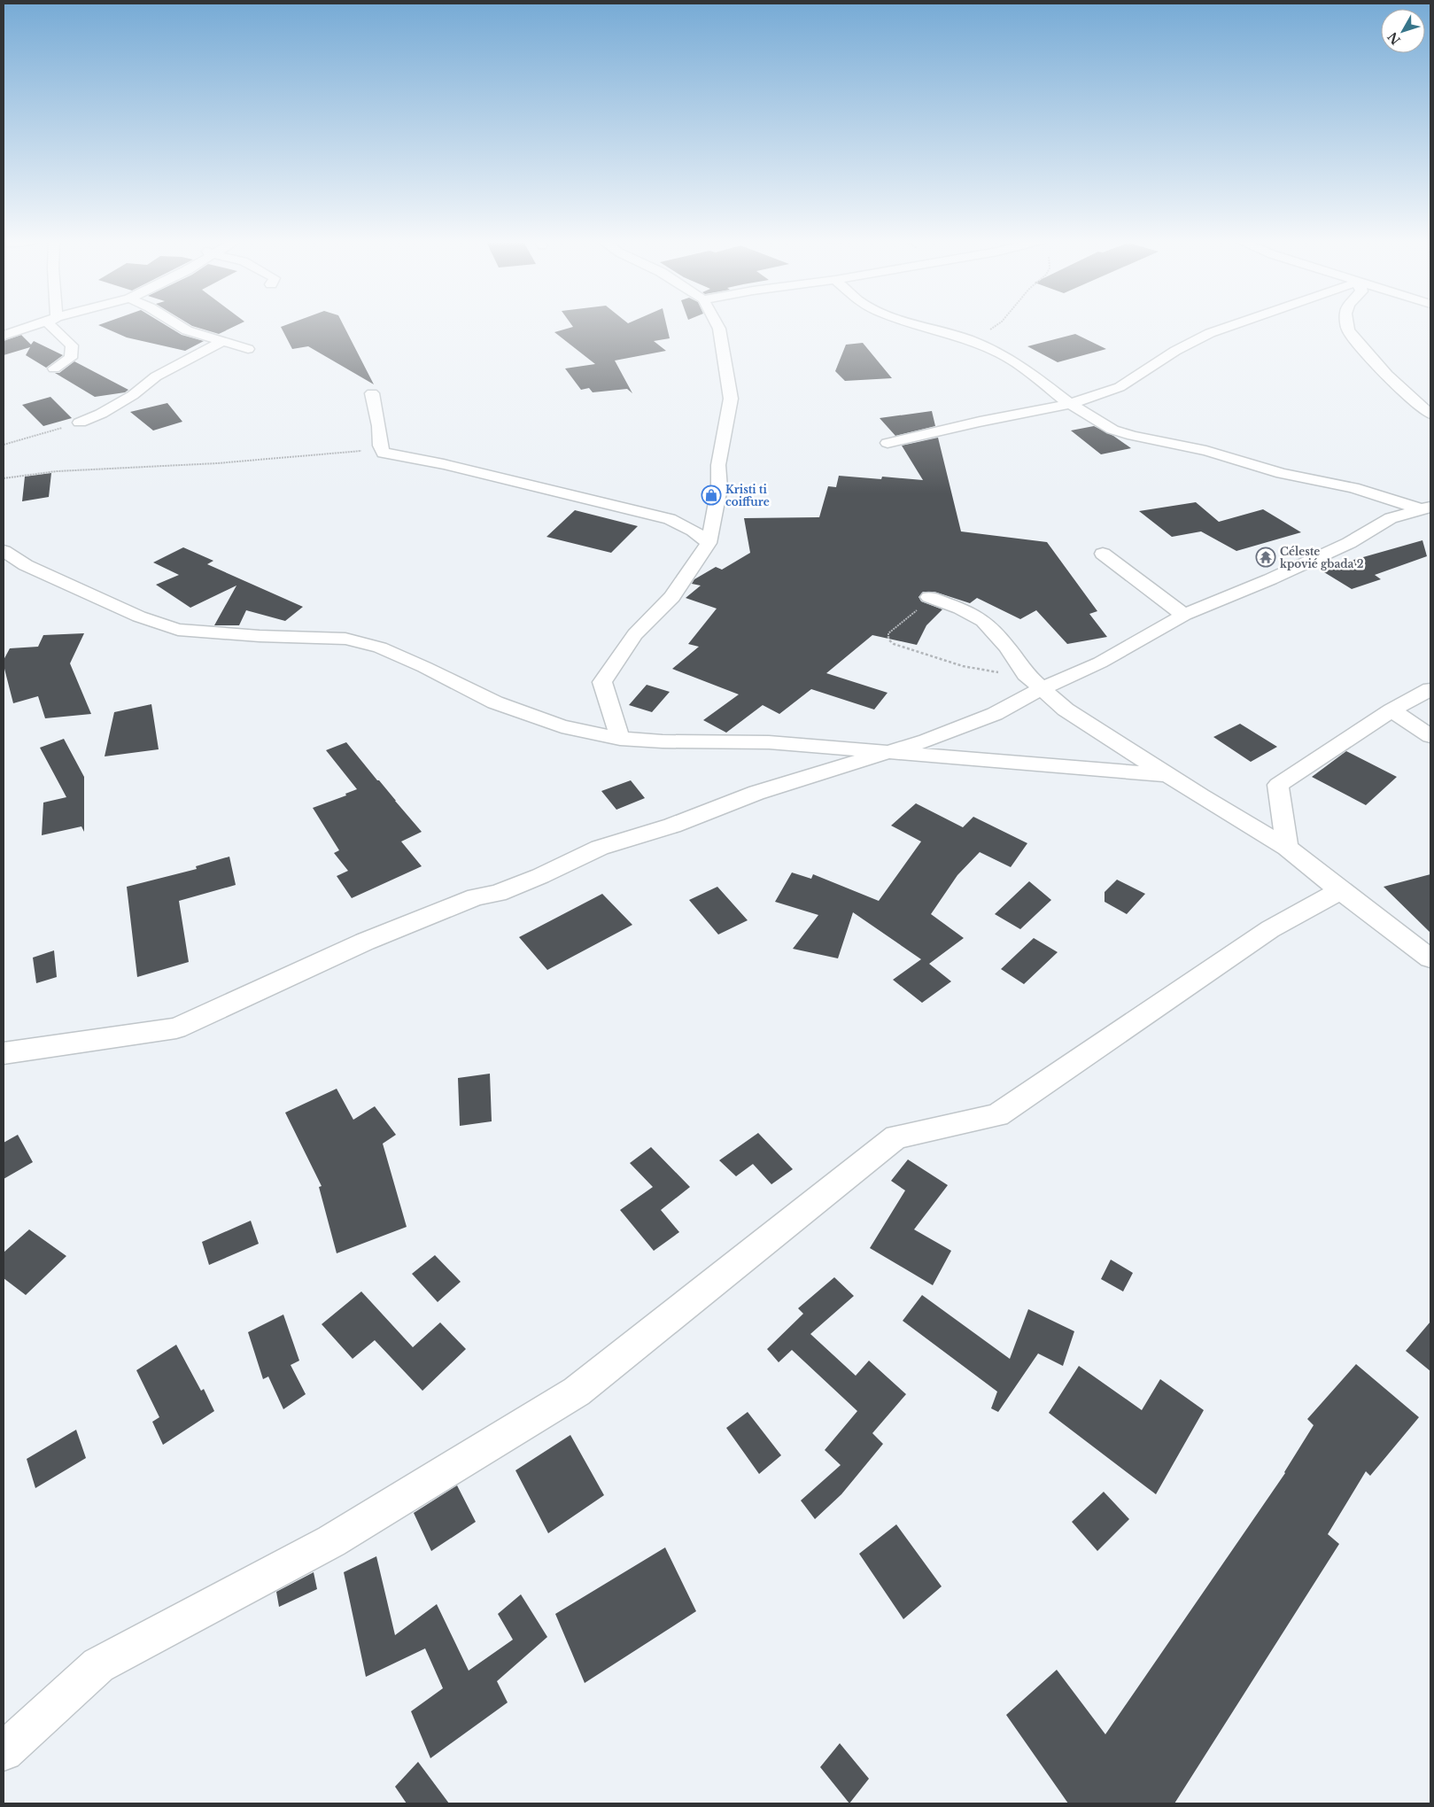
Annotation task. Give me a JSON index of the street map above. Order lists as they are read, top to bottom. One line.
{"places":{"shop":["Kristi ti coiffure"],"temple":["Céleste kpovié gbada 2"]},"north":"bottom left"}
